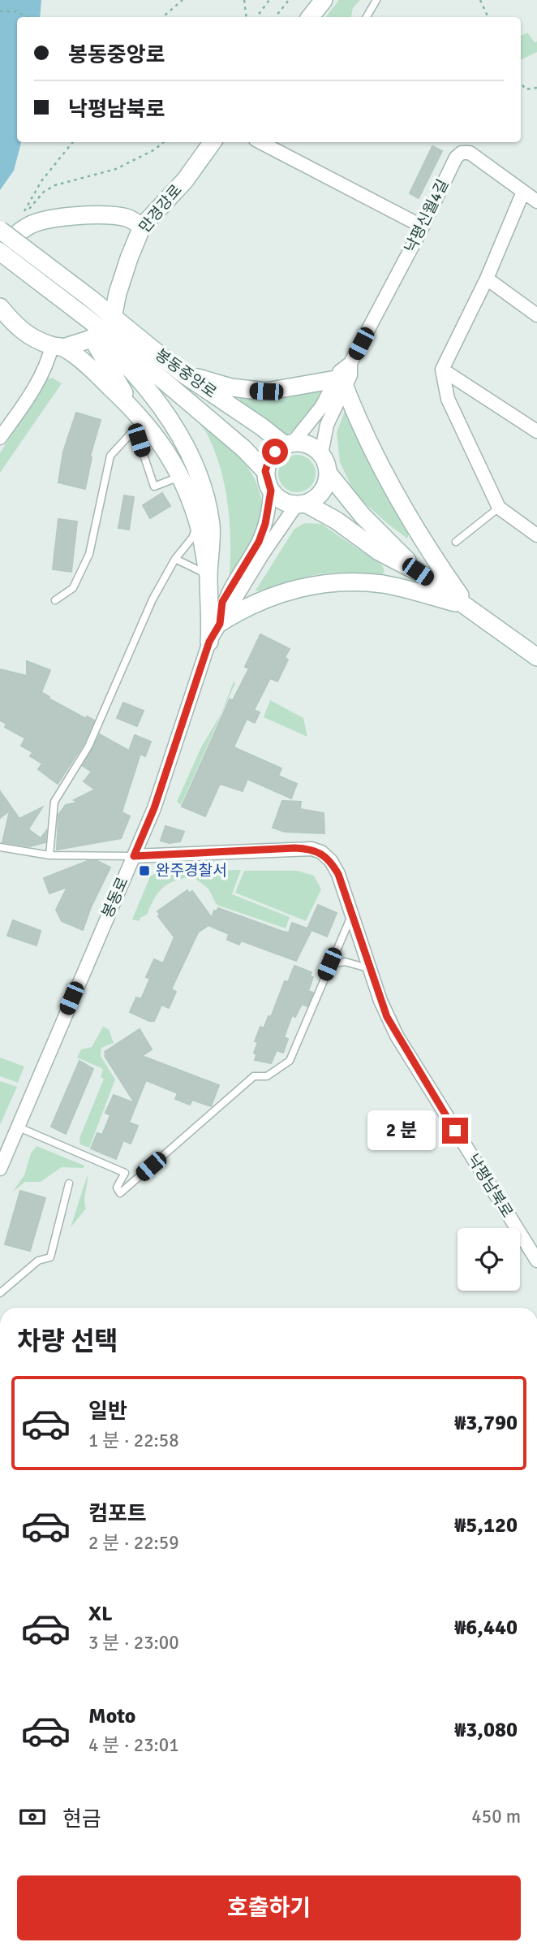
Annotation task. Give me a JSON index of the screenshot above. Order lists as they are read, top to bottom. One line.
{"streets":{"street":["만경강로","낙평신월4길","봉동중앙로","봉동로","낙평남북로"]},"crossings":[["만경강로","봉동중앙로"],["낙평신월4길","봉동중앙로"],["낙평신월4길","봉동로"],["봉동중앙로","봉동로"],["봉동로","낙평남북로"]],"places":{"transit":["완주경찰서"]},"page":{"banner":["봉동중앙로","낙평남북로"],"bubble":"2 분","heading":"차량 선택","list":[{"name":"일반","note":"1 분 · 22:58","value":"₩3,790"},{"name":"컴포트","note":"2 분 · 22:59","value":"₩5,120"},{"name":"XL","note":"3 분 · 23:00","value":"₩6,440"},{"name":"Moto","note":"4 분 · 23:01","value":"₩3,080"}],"pay":["현금","450 m"],"buttons":"호출하기"}}
